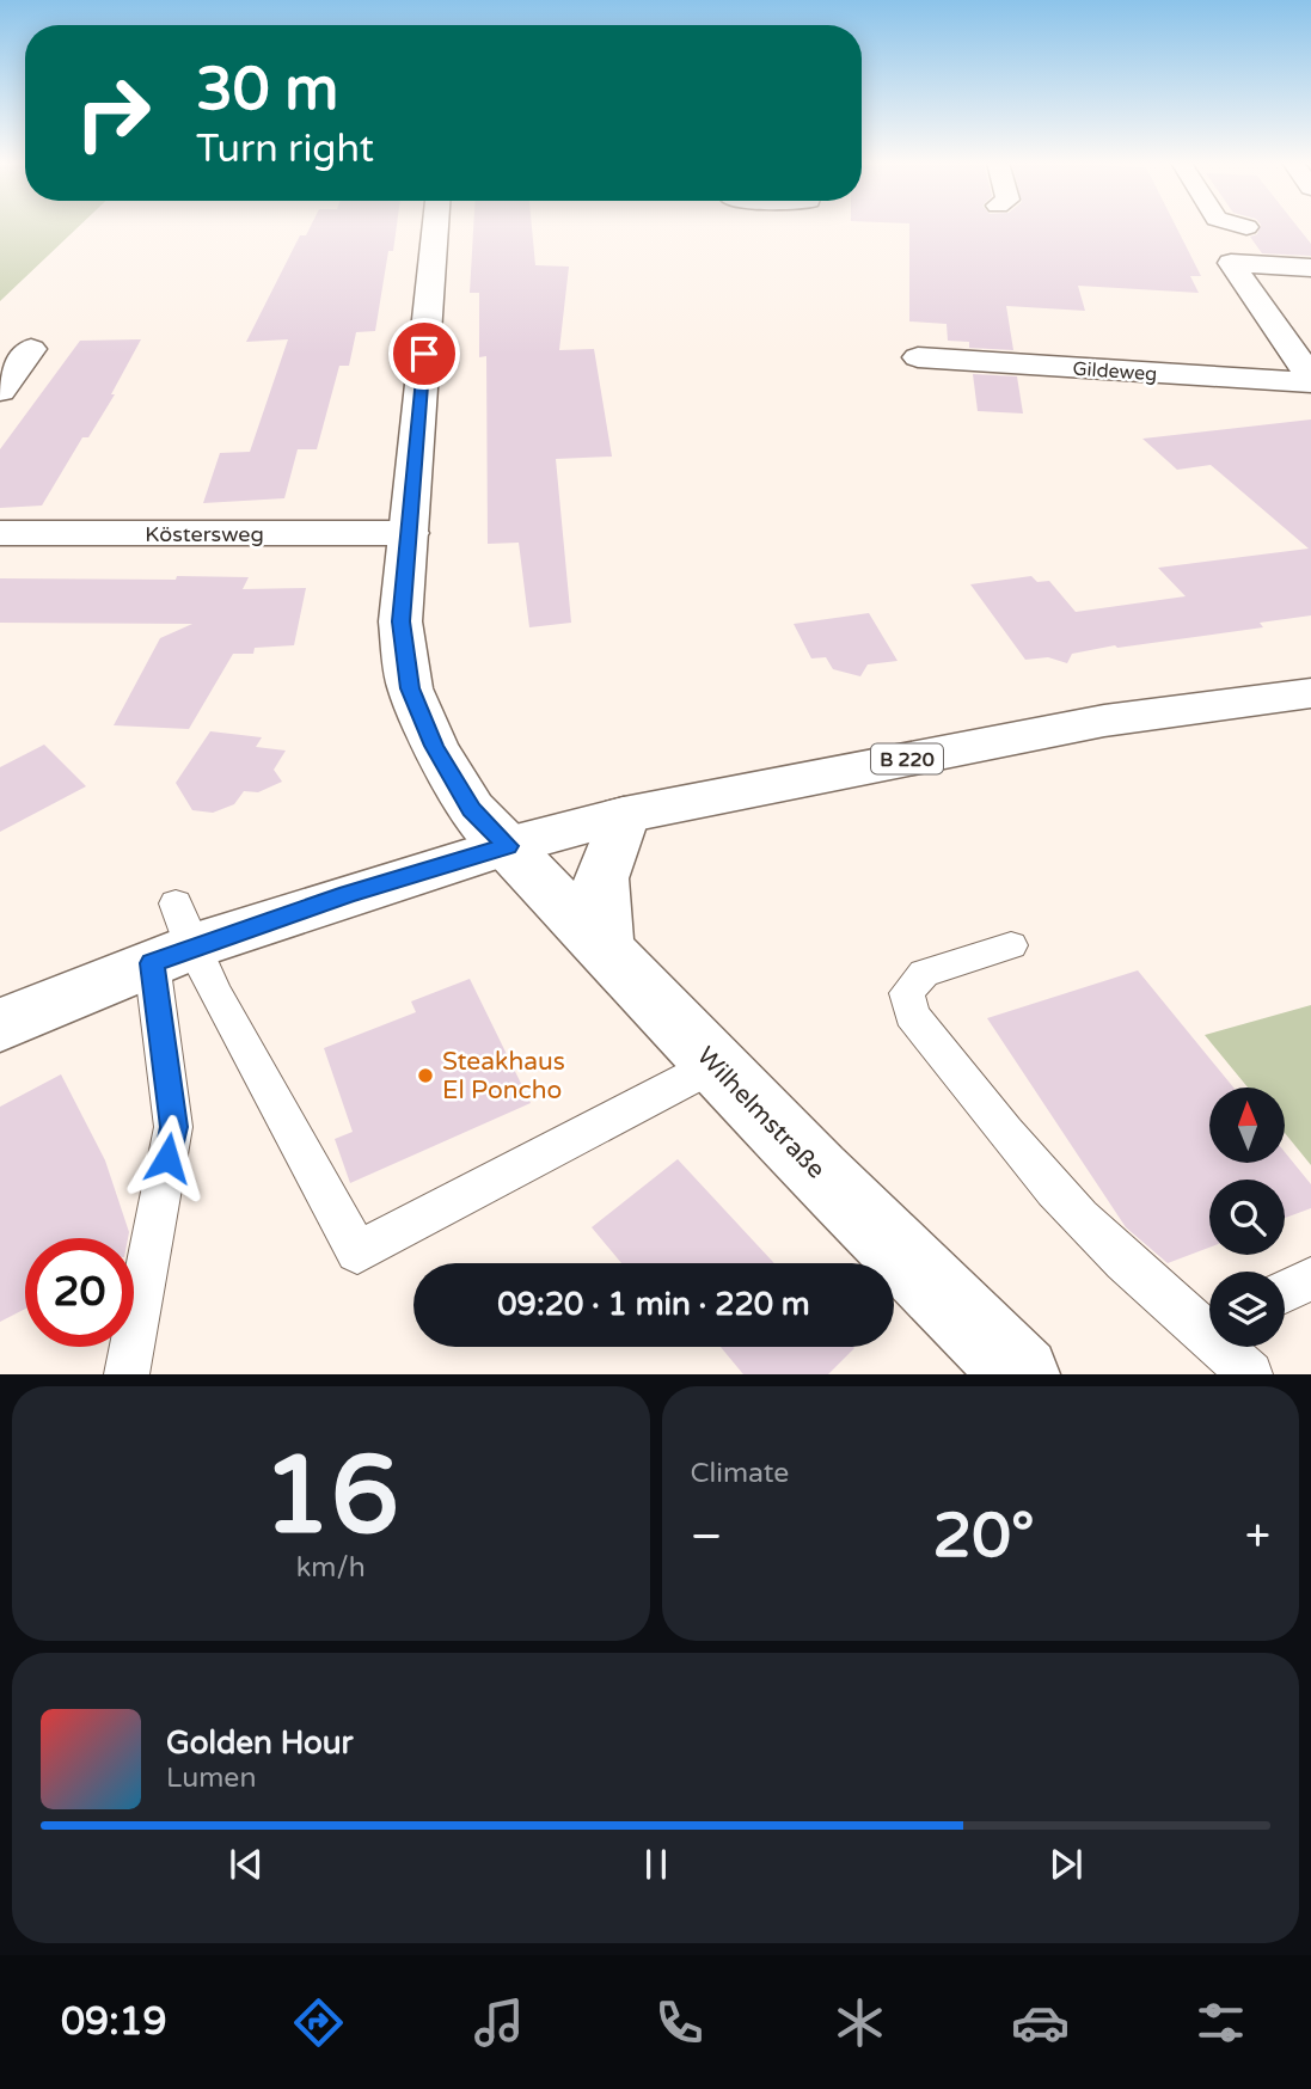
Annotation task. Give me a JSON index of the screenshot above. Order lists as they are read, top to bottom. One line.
{"streets":{"street":["Gildeweg","Köstersweg","B 220","Wilhelmstraße"]},"crossings":[["Köstersweg","Wilhelmstraße"],["B 220","Wilhelmstraße"]],"places":["Steakhaus El Poncho"],"north":"top","page":{"turn":["30 m","Turn right"],"limit":"20","trip":"09:20 · 1 min · 220 m","tile":[["16","km/h"],"Climate"],"heat":["−","20°","+"],"song":["Golden Hour","Lumen"],"tabs":"09:19"}}
